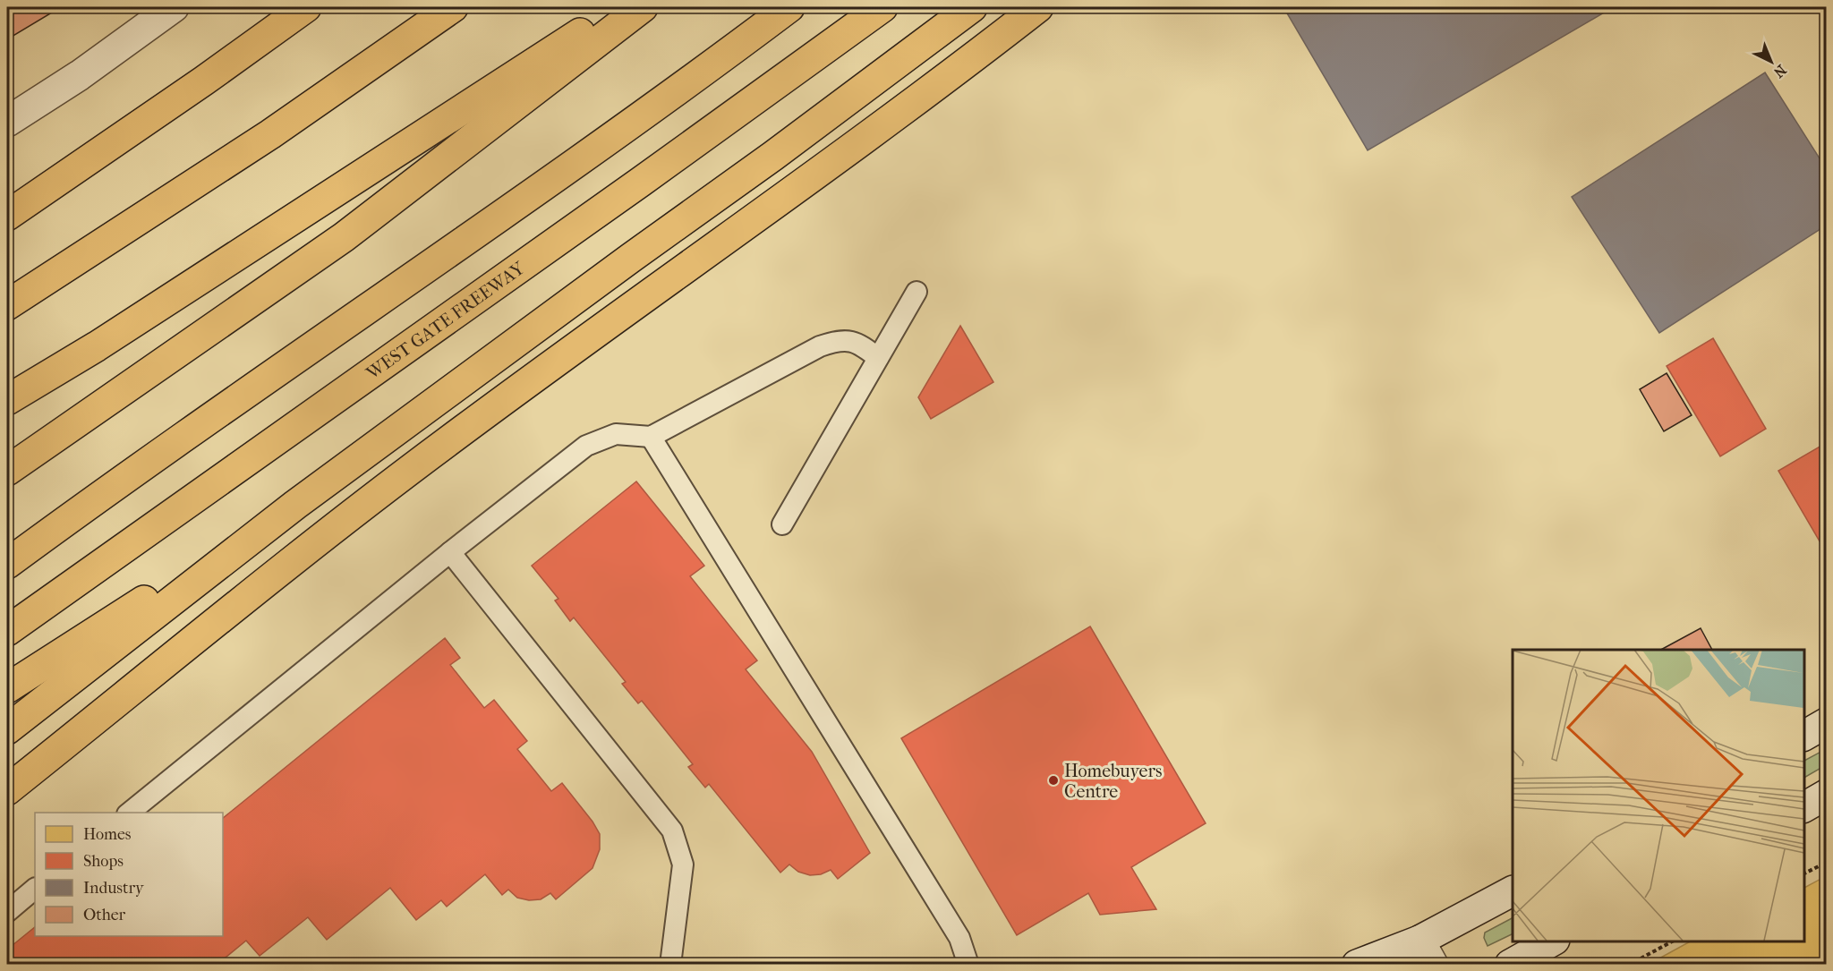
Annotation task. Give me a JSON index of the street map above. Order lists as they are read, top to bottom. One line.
{"streets":{"highway":["WEST GATE FREEWAY"]},"places":["Homebuyers Centre"],"legend":["Homes","Shops","Industry","Other"],"north":"bottom right"}
